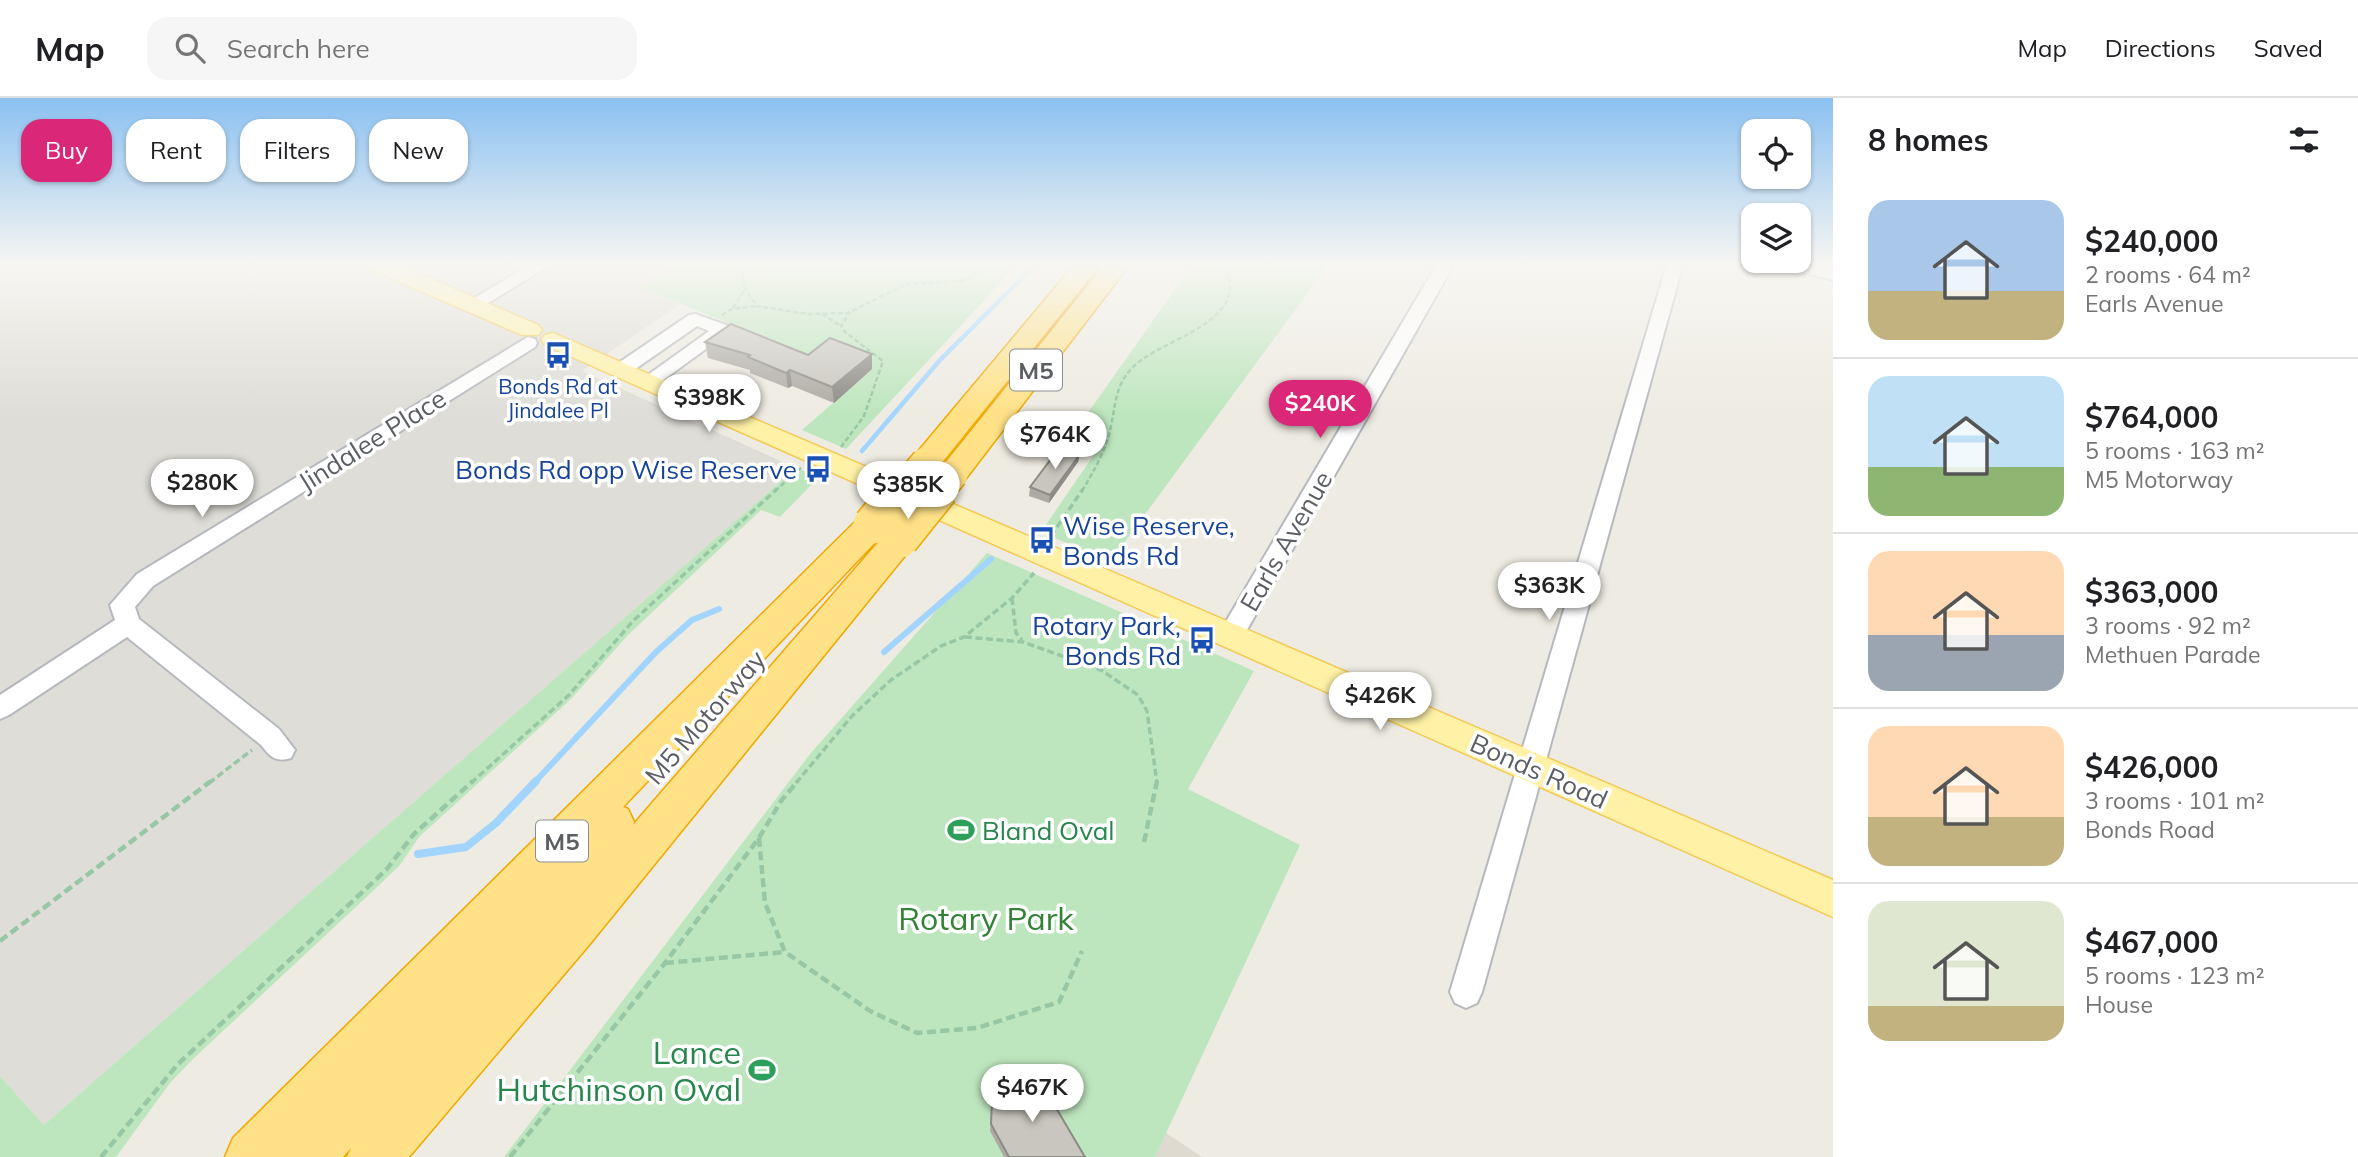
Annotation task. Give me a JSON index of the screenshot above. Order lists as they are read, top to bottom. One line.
{"streets":{"highway":["M5","M5 Motorway"],"main road":["Bonds Road"],"street":["Jindalee Place","Earls Avenue"]},"crossings":[["M5","M5 Motorway"],["Jindalee Place","Bonds Road"],["Earls Avenue","Bonds Road"]],"parks":["Rotary Park"],"places":{"bus stop":["Bonds Rd at Jindalee Pl","Bonds Rd opp Wise Reserve","Wise Reserve, Bonds Rd","Rotary Park, Bonds Rd"],"sports":["Bland Oval","Lance Hutchinson Oval"]},"page":{"header":"Map","search":"Search here","nav":["Map","Directions","Saved"],"heading":"8 homes","chip":["Buy","Rent","Filters","New"],"list":[{"name":"$240,000","note":"2 rooms · 64 m² · Earls Avenue"},{"name":"$764,000","note":"5 rooms · 163 m² · M5 Motorway"},{"name":"$363,000","note":"3 rooms · 92 m² · Methuen Parade"},{"name":"$426,000","note":"3 rooms · 101 m² · Bonds Road"},{"name":"$467,000","note":"5 rooms · 123 m² · House"}],"price":["$398K","$240K","$764K","$280K","$385K","$363K","$426K","$467K"]}}
